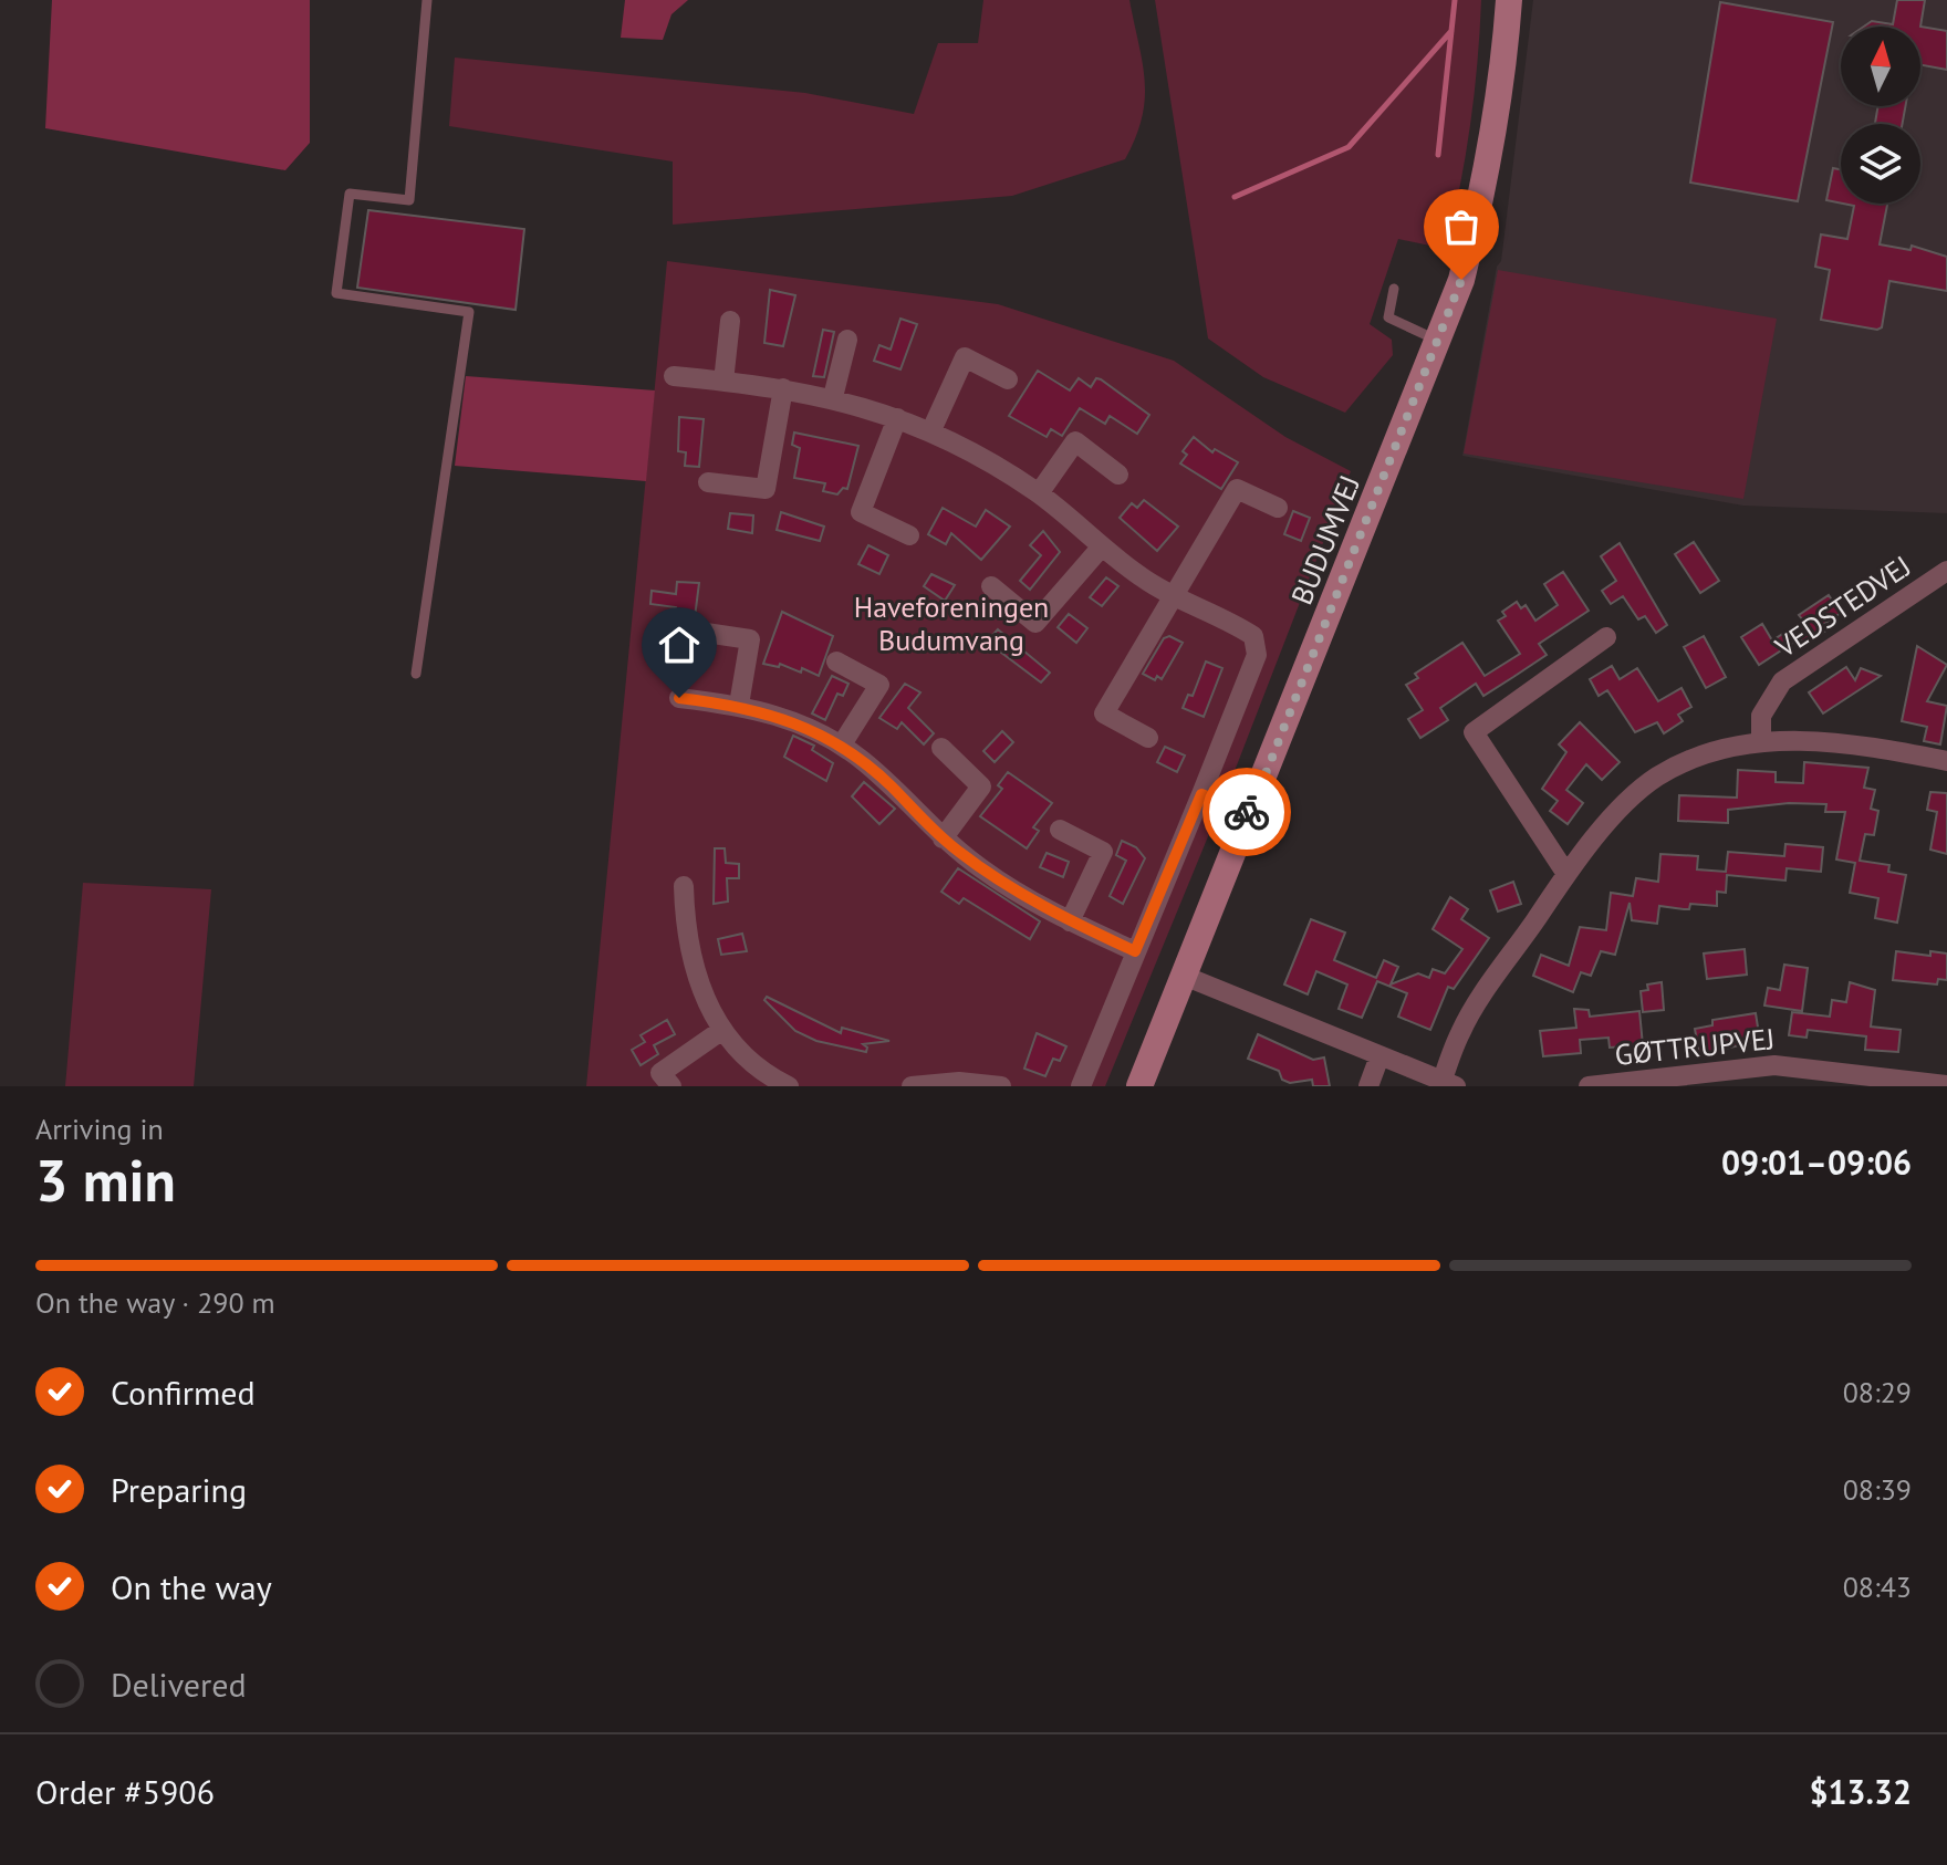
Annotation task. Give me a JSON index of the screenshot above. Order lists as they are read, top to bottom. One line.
{"streets":{"street":["BUDUMVEJ","VEDSTEDVEJ","GØTTRUPVEJ"]},"parks":["Haveforeningen Budumvang"],"north":"top","page":{"heading":["3 min","Arriving in","09:01–09:06"],"panel":["Order #5906","$13.32"],"bar":"On the way · 290 m","list":[["Confirmed","08:29"],["Preparing","08:39"],["On the way","08:43"],"Delivered"]}}
